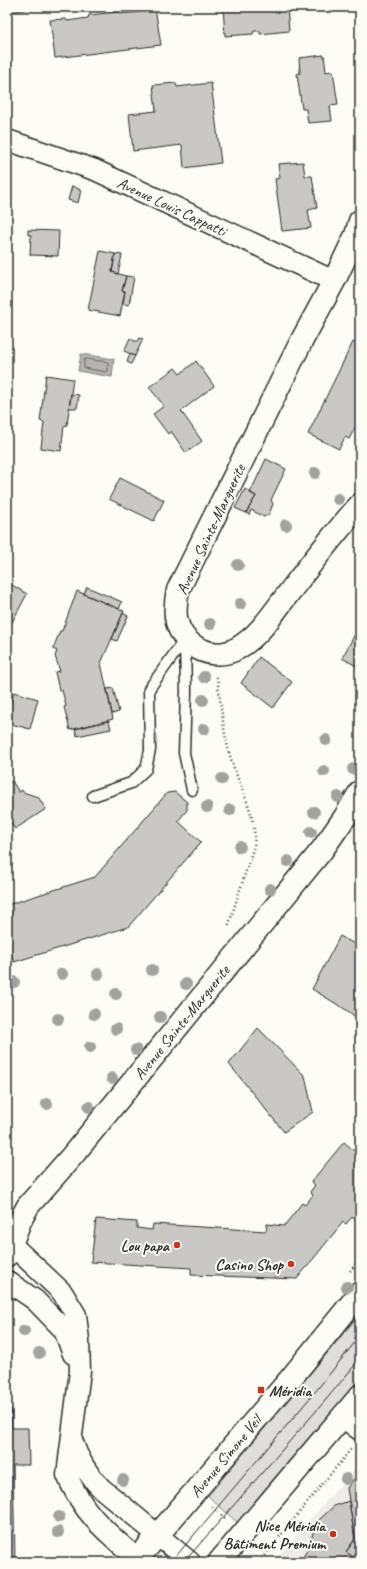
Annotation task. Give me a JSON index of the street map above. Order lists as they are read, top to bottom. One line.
{"streets":{"street":["Avenue Louis Cappatti","Avenue Sainte-Marguerite","Avenue Simone Veil"]},"crossings":[["Avenue Louis Cappatti","Avenue Sainte-Marguerite"]],"places":{"other":["Lou papa","Casino Shop","Nice Méridia Bâtiment Premium"],"transit":["Méridia"]}}
